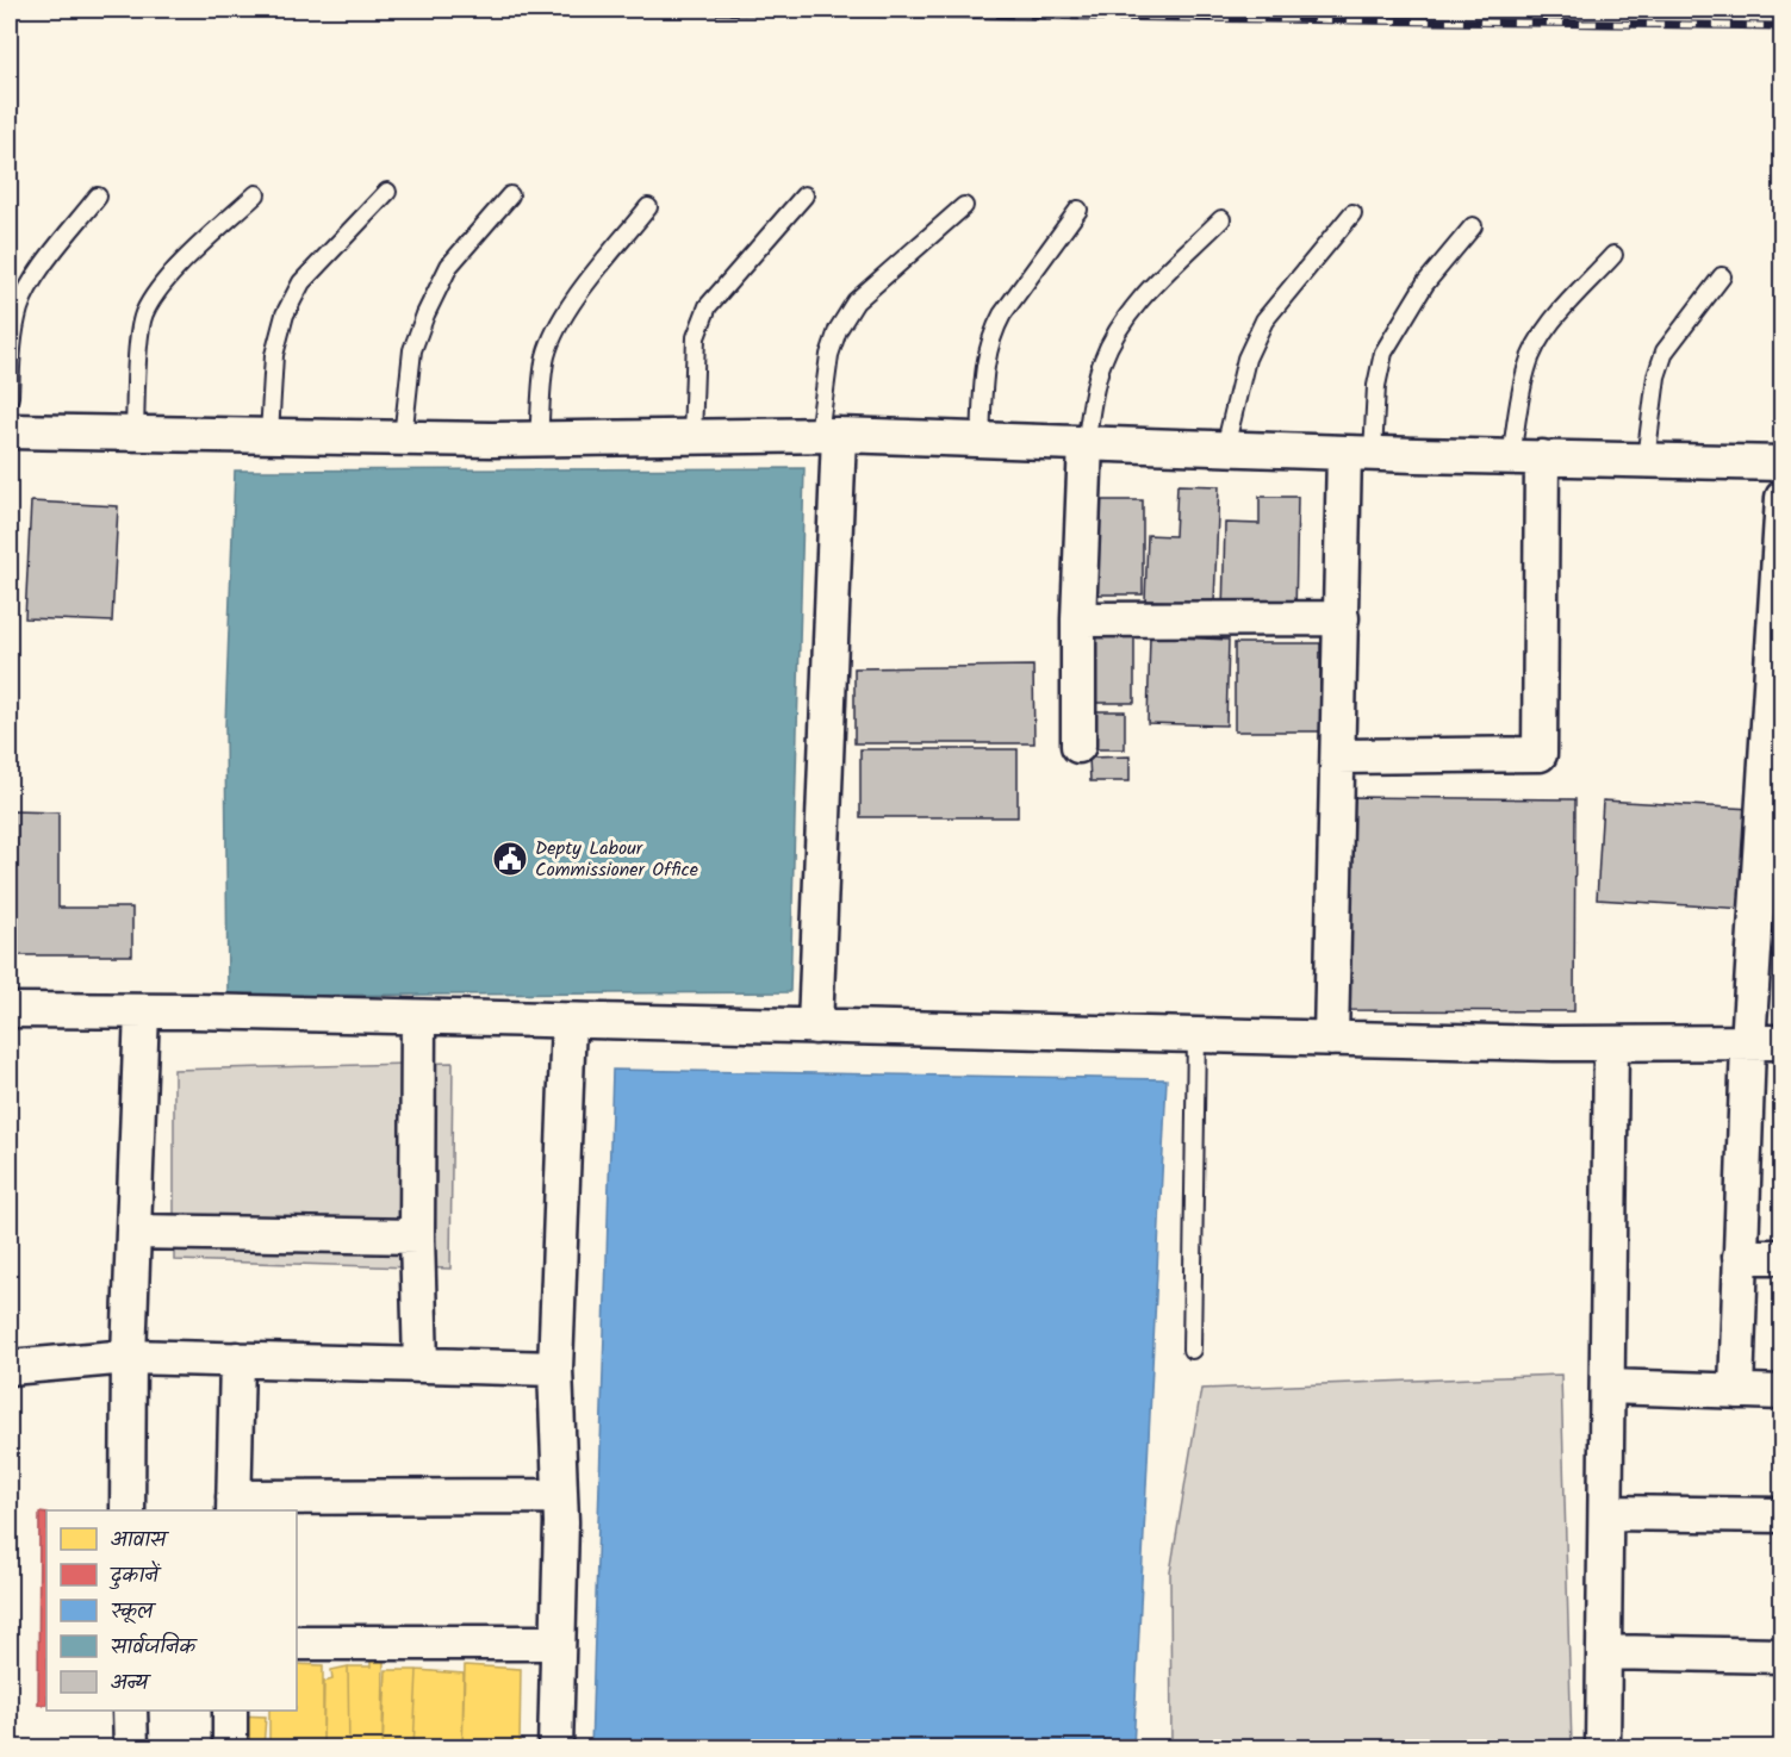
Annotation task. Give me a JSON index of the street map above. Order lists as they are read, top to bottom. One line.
{"places":{"public building":["Depty Labour Commissioner Office"]},"legend":["आवास","दुकानें","स्कूल","सार्वजनिक","अन्य"]}
